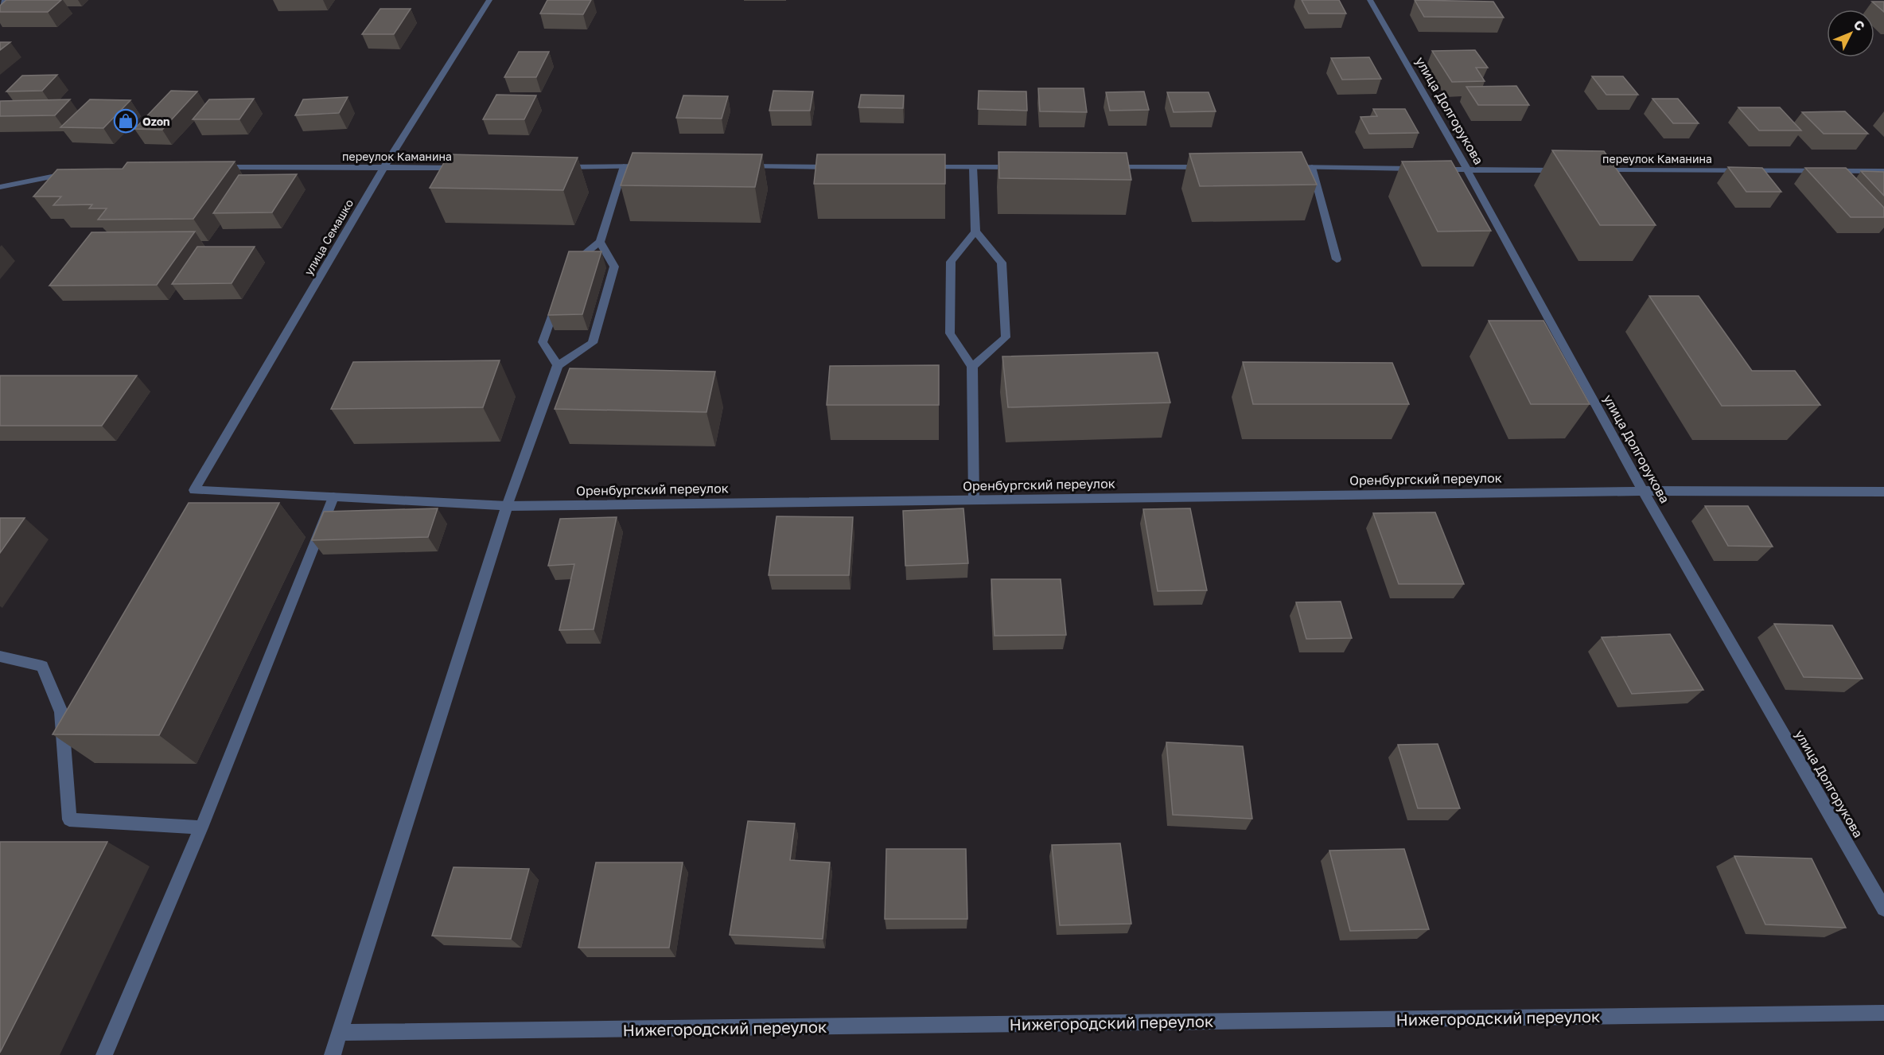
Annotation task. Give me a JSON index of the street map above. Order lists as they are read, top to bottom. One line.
{"streets":{"street":["улица Долгорукова","переулок Каманина","улица Семашко","Оренбургский переулок","Нижегородский переулок"]},"crossings":[["улица Долгорукова","Оренбургский переулок"],["переулок Каманина","улица Семашко"],["улица Семашко","Оренбургский переулок"]],"places":{"shop":["Ozon"]},"north":"top right"}
